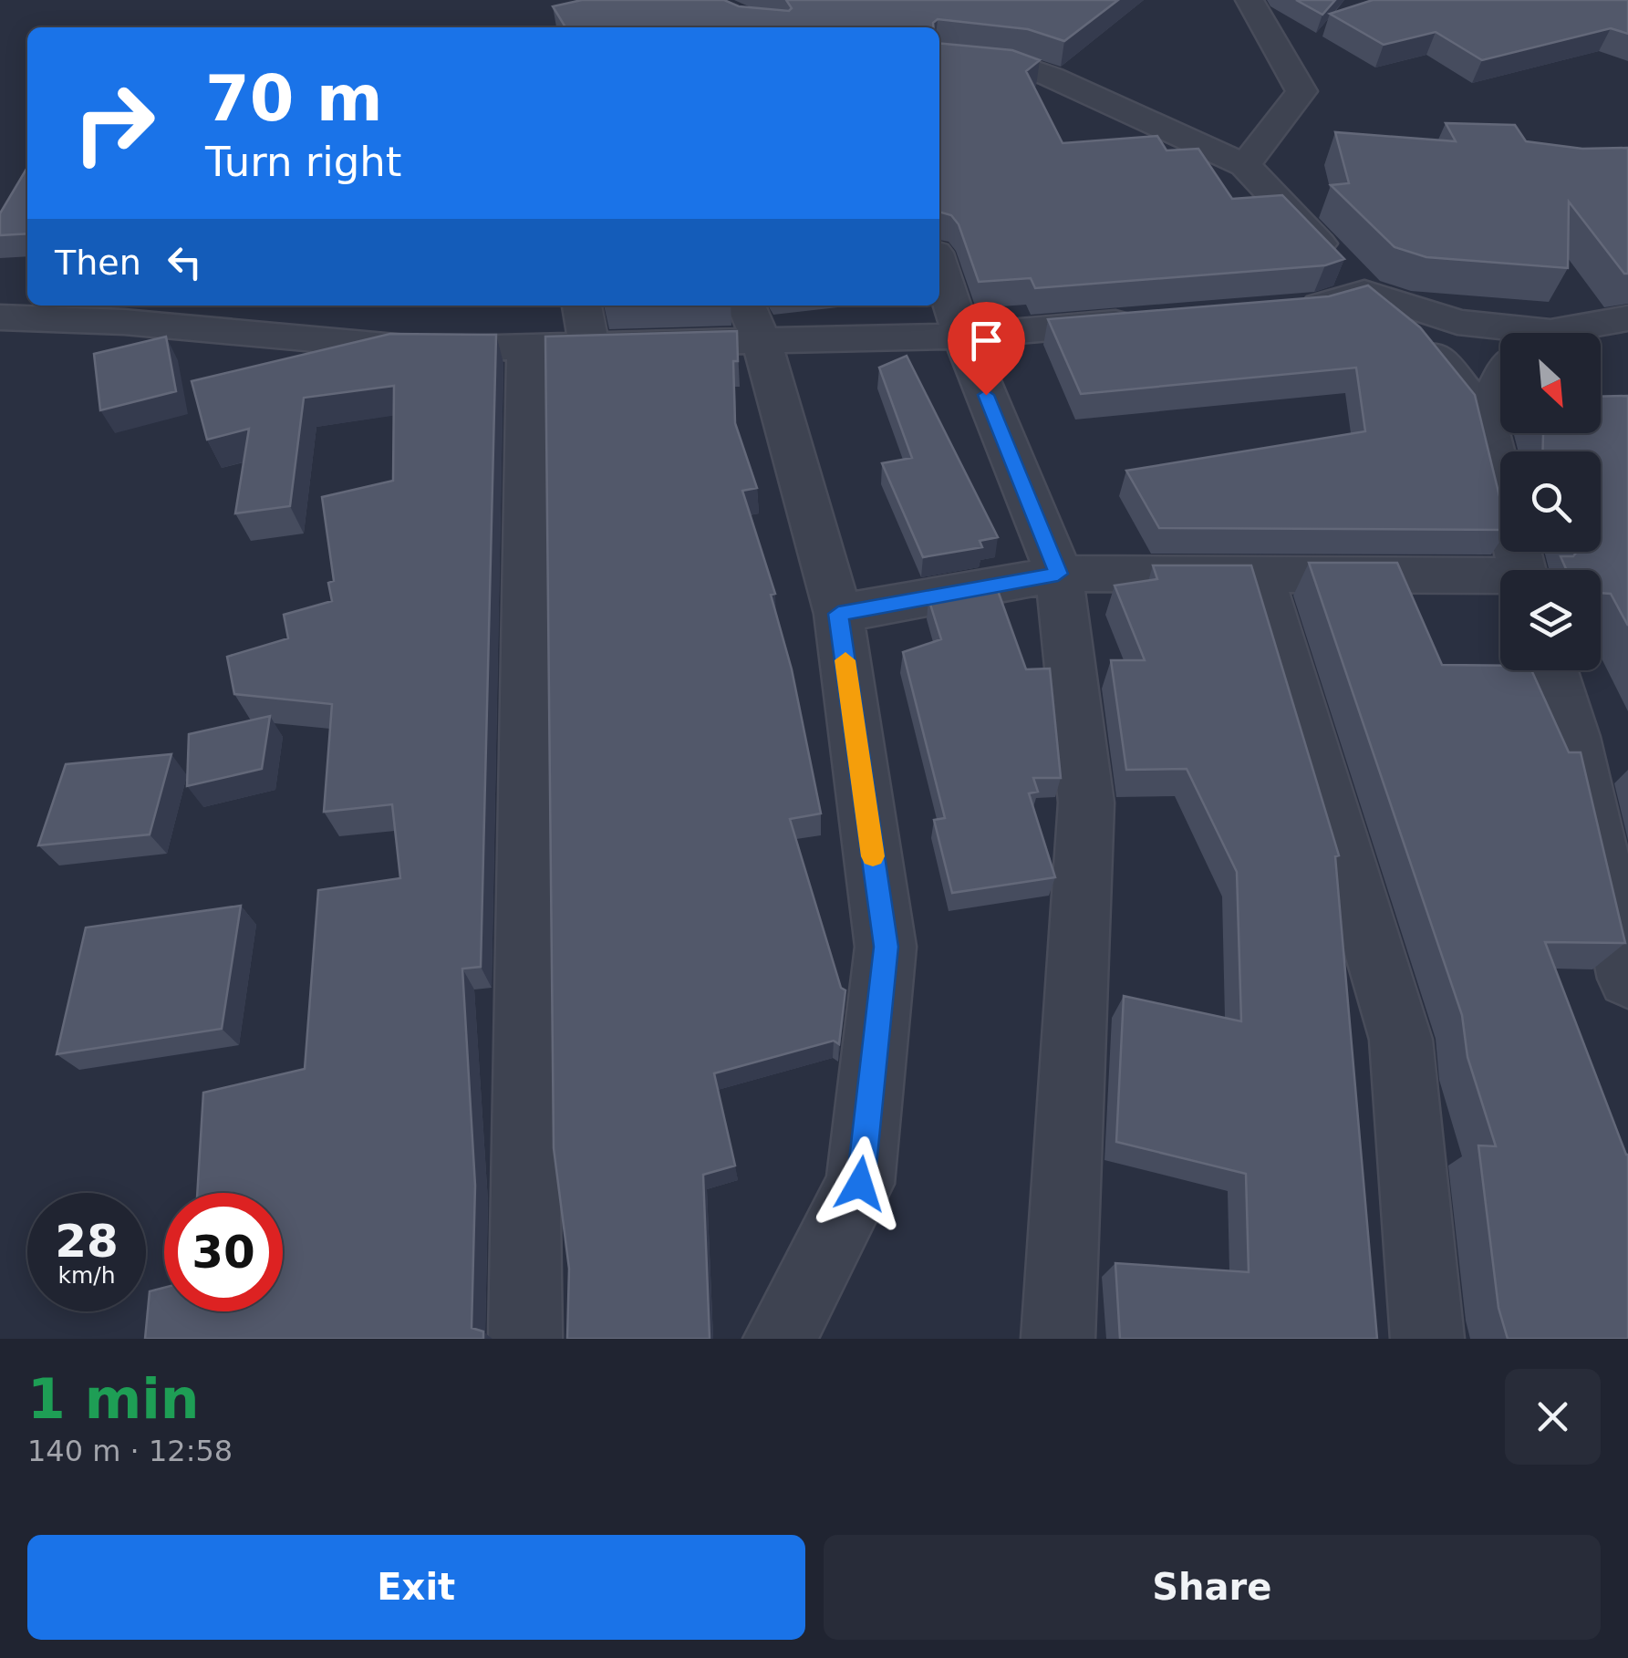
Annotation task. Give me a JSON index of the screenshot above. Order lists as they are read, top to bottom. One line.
{"north":"bottom right","page":{"turn":["70 m","Turn right"],"then":"Then","speed":"28 km/h","limit":"30","heading":["1 min","140 m · 12:58"],"buttons":["Exit","Share"]}}
